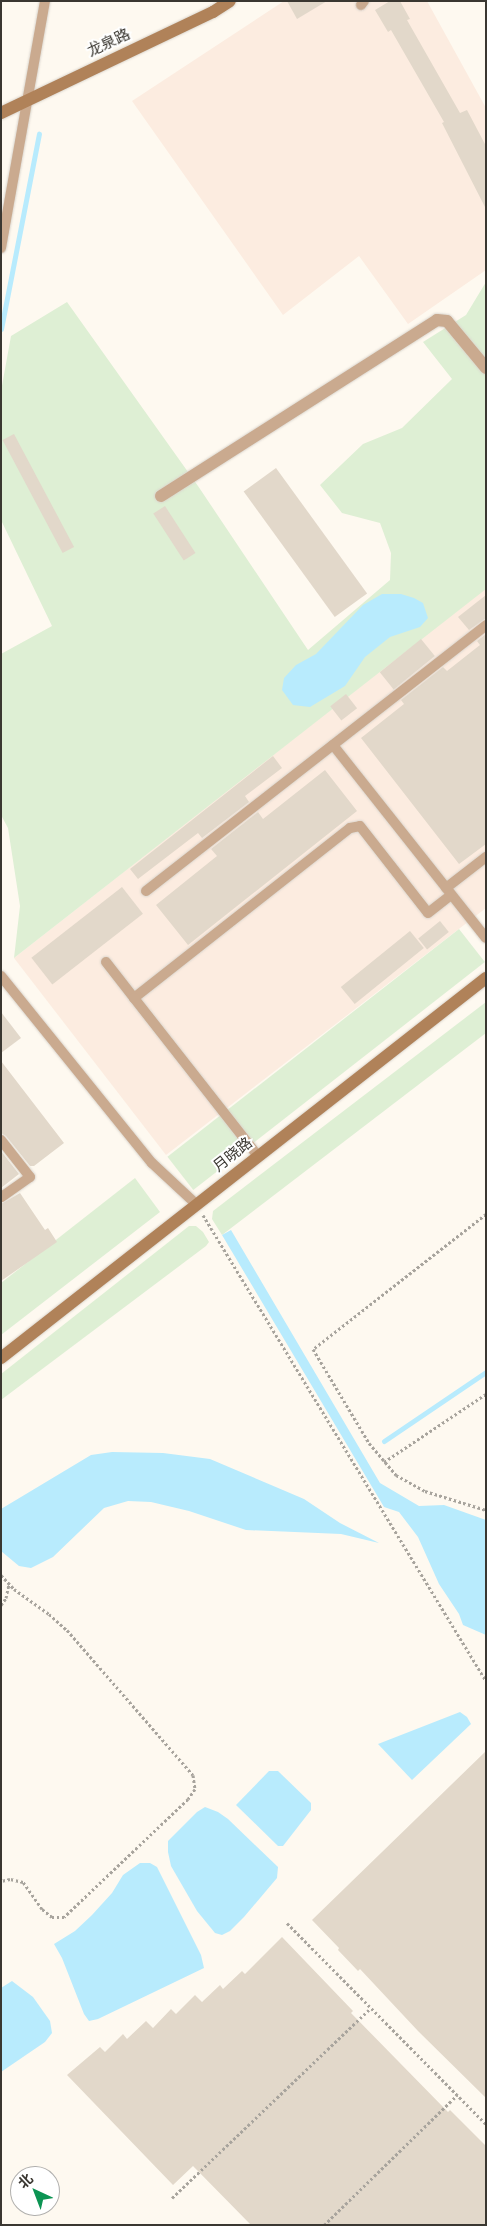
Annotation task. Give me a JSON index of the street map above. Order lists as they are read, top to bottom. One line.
{"streets":{"street":["龙泉路","月晓路"]},"north":"top left"}
